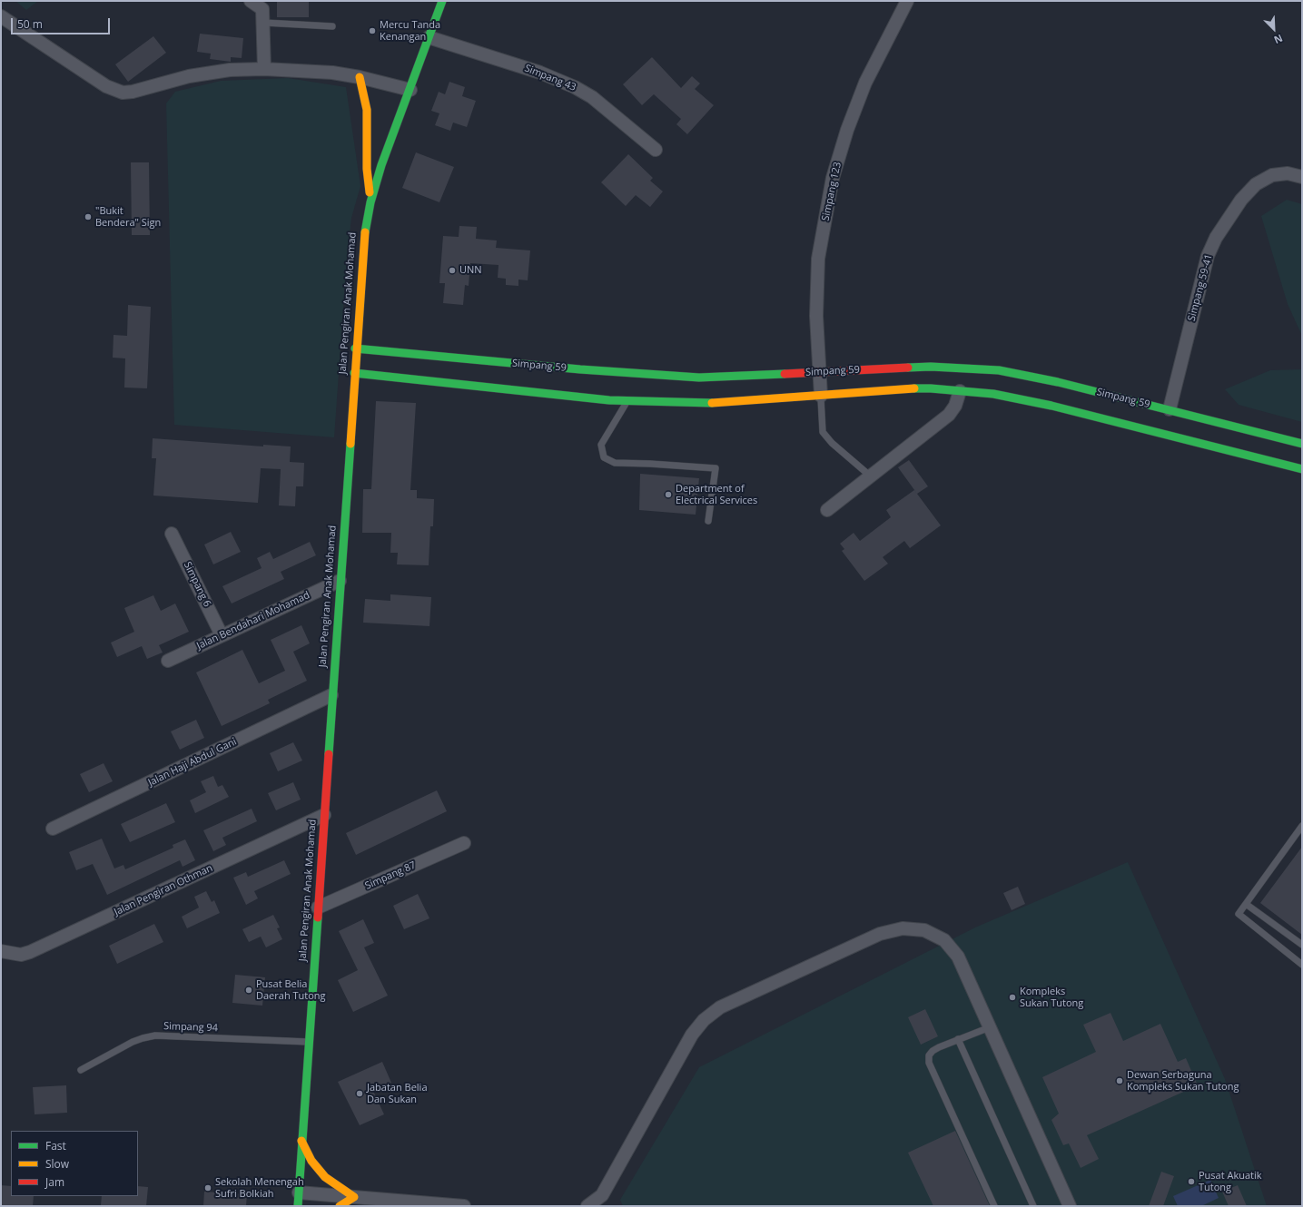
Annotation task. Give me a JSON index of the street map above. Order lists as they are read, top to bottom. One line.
{"streets":{"street":["Simpang 43","Simpang 123","Simpang 59-41","Jalan Pengiran Anak Mohamad","Simpang 59","Simpang 6","Jalan Bendahari Mohamad","Jalan Haji Abdul Gani","Simpang 87","Jalan Pengiran Othman"],"lane":["Simpang 94"]},"crossings":[["Simpang 43","Jalan Pengiran Anak Mohamad"],["Simpang 123","Simpang 59"],["Simpang 59-41","Simpang 59"],["Jalan Pengiran Anak Mohamad","Simpang 59"],["Jalan Pengiran Anak Mohamad","Jalan Bendahari Mohamad"],["Jalan Pengiran Anak Mohamad","Jalan Haji Abdul Gani"],["Jalan Pengiran Anak Mohamad","Simpang 87"],["Jalan Pengiran Anak Mohamad","Jalan Pengiran Othman"],["Jalan Pengiran Anak Mohamad","Simpang 94"],["Simpang 6","Jalan Bendahari Mohamad"]],"places":["Mercu Tanda Kenangan","\"Bukit Bendera\" Sign","UNN","Department of Electrical Services","Pusat Belia Daerah Tutong","Kompleks Sukan Tutong","Dewan Serbaguna Kompleks Sukan Tutong","Jabatan Belia Dan Sukan","Pusat Akuatik Tutong","Sekolah Menengah Sufri Bolkiah"],"legend":["Fast","Slow","Jam"],"scale_bar":"50 m","north":"bottom right"}
